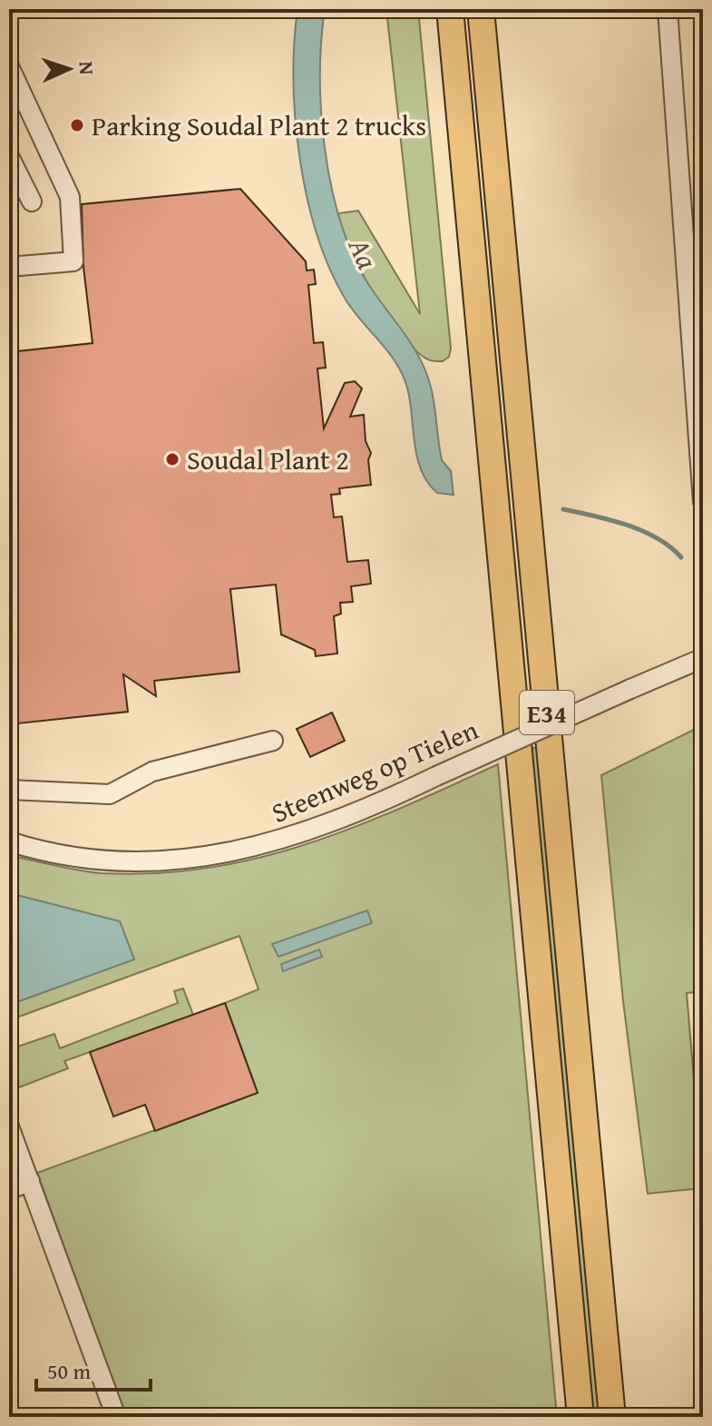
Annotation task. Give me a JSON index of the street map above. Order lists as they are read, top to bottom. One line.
{"streets":{"highway":["E34"],"street":["Steenweg op Tielen"]},"water":["Aa"],"places":["Parking Soudal Plant 2 trucks","Soudal Plant 2"],"scale_bar":"50 m","north":"right"}
